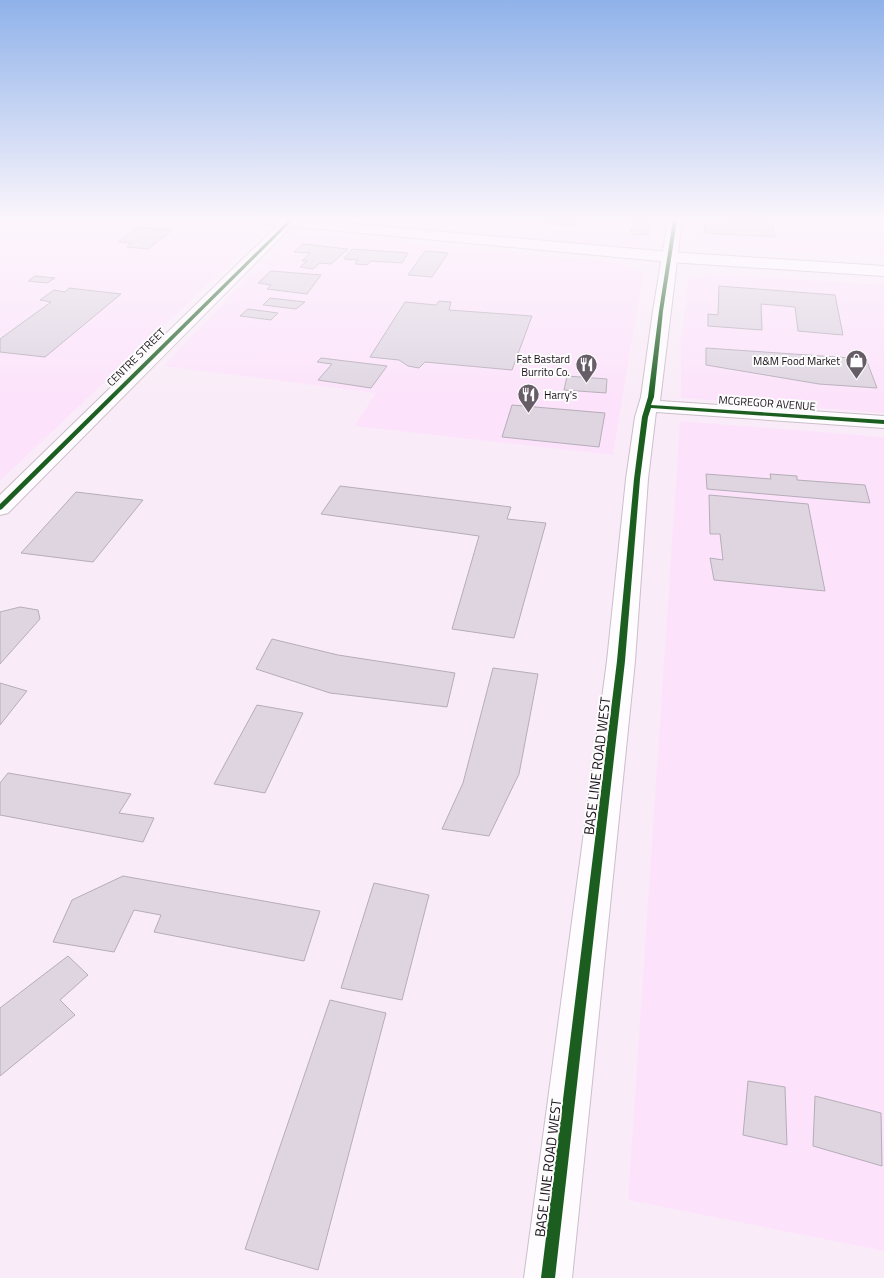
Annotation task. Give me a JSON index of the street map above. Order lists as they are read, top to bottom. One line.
{"streets":{"street":["CENTRE STREET","MCGREGOR AVENUE","BASE LINE ROAD WEST"]},"crossings":[["MCGREGOR AVENUE","BASE LINE ROAD WEST"]],"places":{"shop":["M&M Food Market"],"restaurant":["Fat Bastard Burrito Co.","Harry's"]}}
